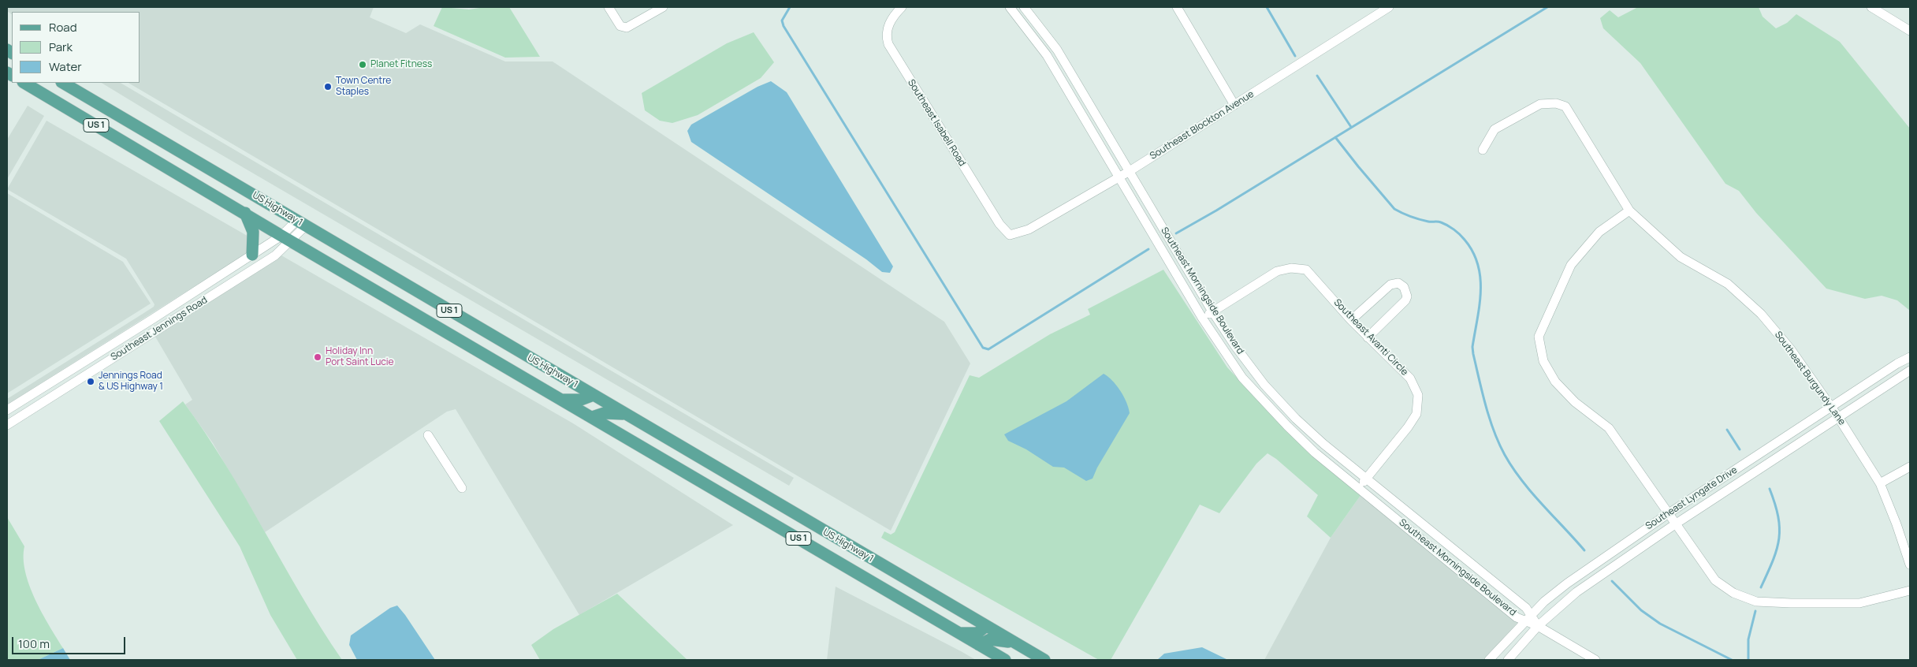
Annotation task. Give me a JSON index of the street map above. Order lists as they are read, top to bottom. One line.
{"streets":{"main road":["US 1","US Highway 1"],"street":["Southeast Isabell Road","Southeast Blockton Avenue","Southeast Morningside Boulevard","Southeast Jennings Road","Southeast Avanti Circle","Southeast Burgundy Lane","Southeast Lyngate Drive"]},"crossings":[["Southeast Isabell Road","Southeast Blockton Avenue"],["Southeast Blockton Avenue","Southeast Morningside Boulevard"],["US Highway 1","Southeast Jennings Road"],["Southeast Morningside Boulevard","Southeast Avanti Circle"],["Southeast Morningside Boulevard","Southeast Lyngate Drive"],["Southeast Burgundy Lane","Southeast Lyngate Drive"]],"places":["Planet Fitness","Town Centre Staples","Holiday Inn Port Saint Lucie","Jennings Road & US Highway 1"],"legend":["Road","Park","Water"],"scale_bar":"100 m"}
